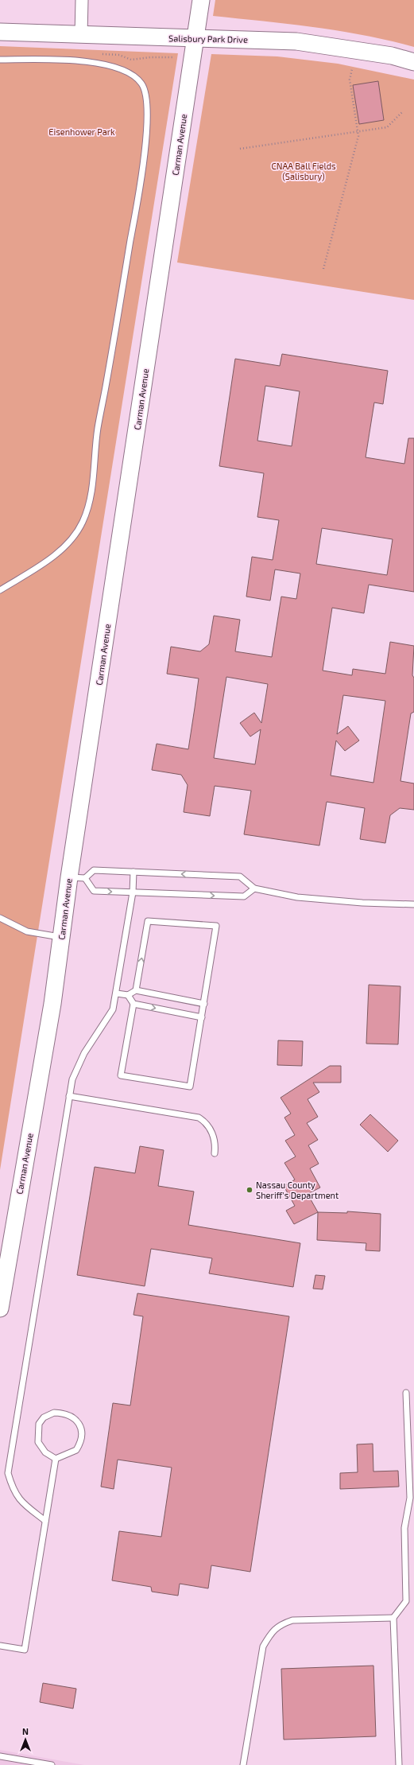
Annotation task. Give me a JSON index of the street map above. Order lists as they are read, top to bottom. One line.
{"streets":{"main road":["Salisbury Park Drive","Carman Avenue"]},"crossings":[["Salisbury Park Drive","Carman Avenue"]],"parks":["Eisenhower Park","CNAA Ball Fields (Salisbury)"],"places":["Nassau County Sheriff's Department"],"north":"top"}
